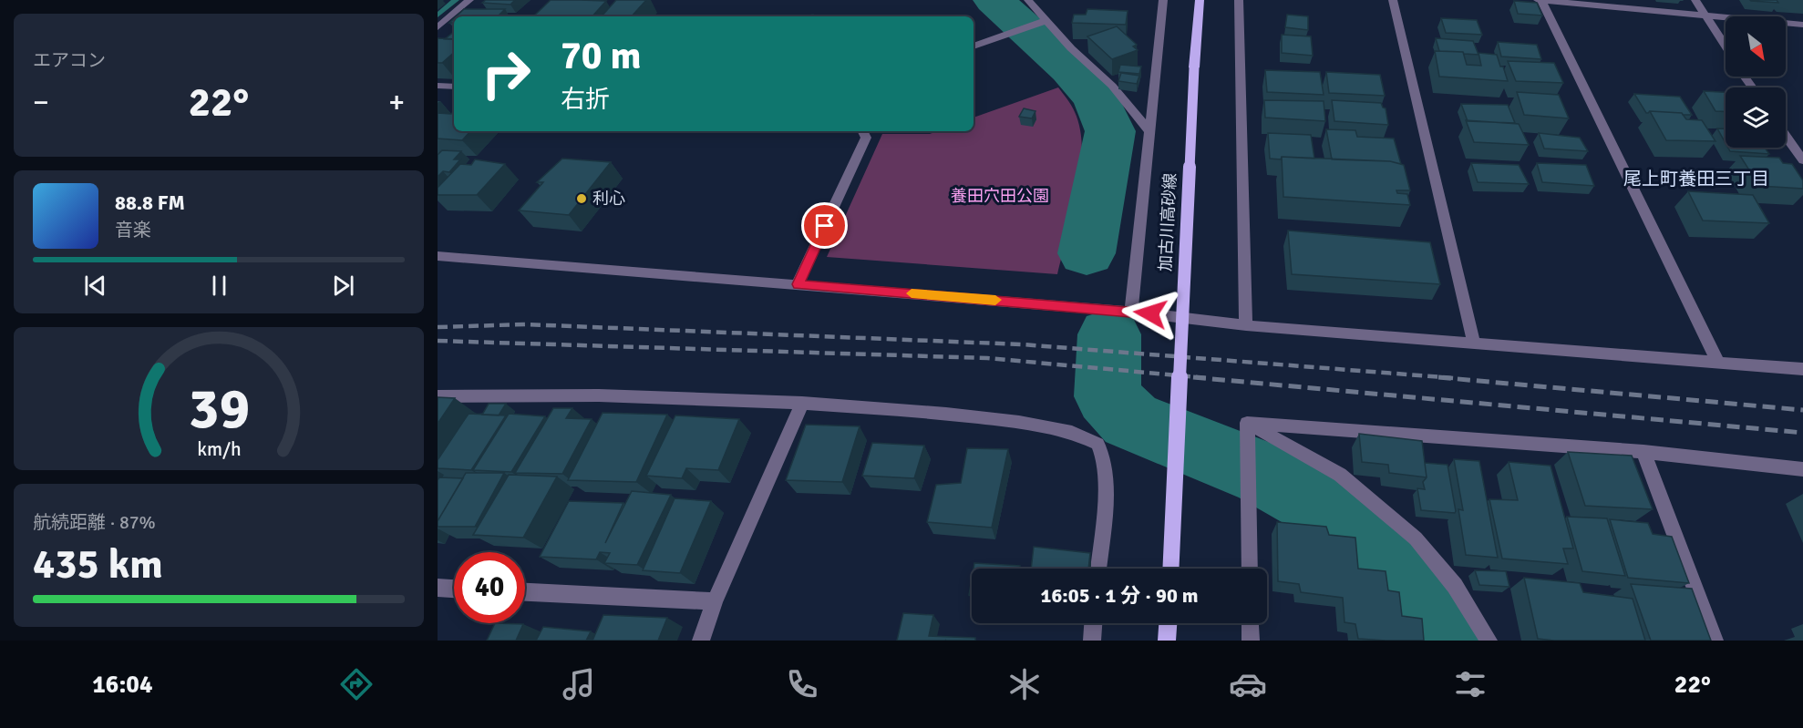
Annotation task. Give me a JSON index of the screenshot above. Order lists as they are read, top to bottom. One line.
{"streets":{"main road":["加古川高砂線"]},"districts":["尾上町養田三丁目"],"parks":["養田穴田公園"],"places":["利心"],"north":"bottom right","page":{"tile":["エアコン",["航続距離 · 87%","435 km"]],"turn":["70 m","右折"],"heat":["−","22°","+"],"song":["88.8 FM","音楽"],"limit":"40","trip":"16:05 · 1 分 · 90 m","tabs":["16:04","22°"],"gauge":["39","km/h"]}}
